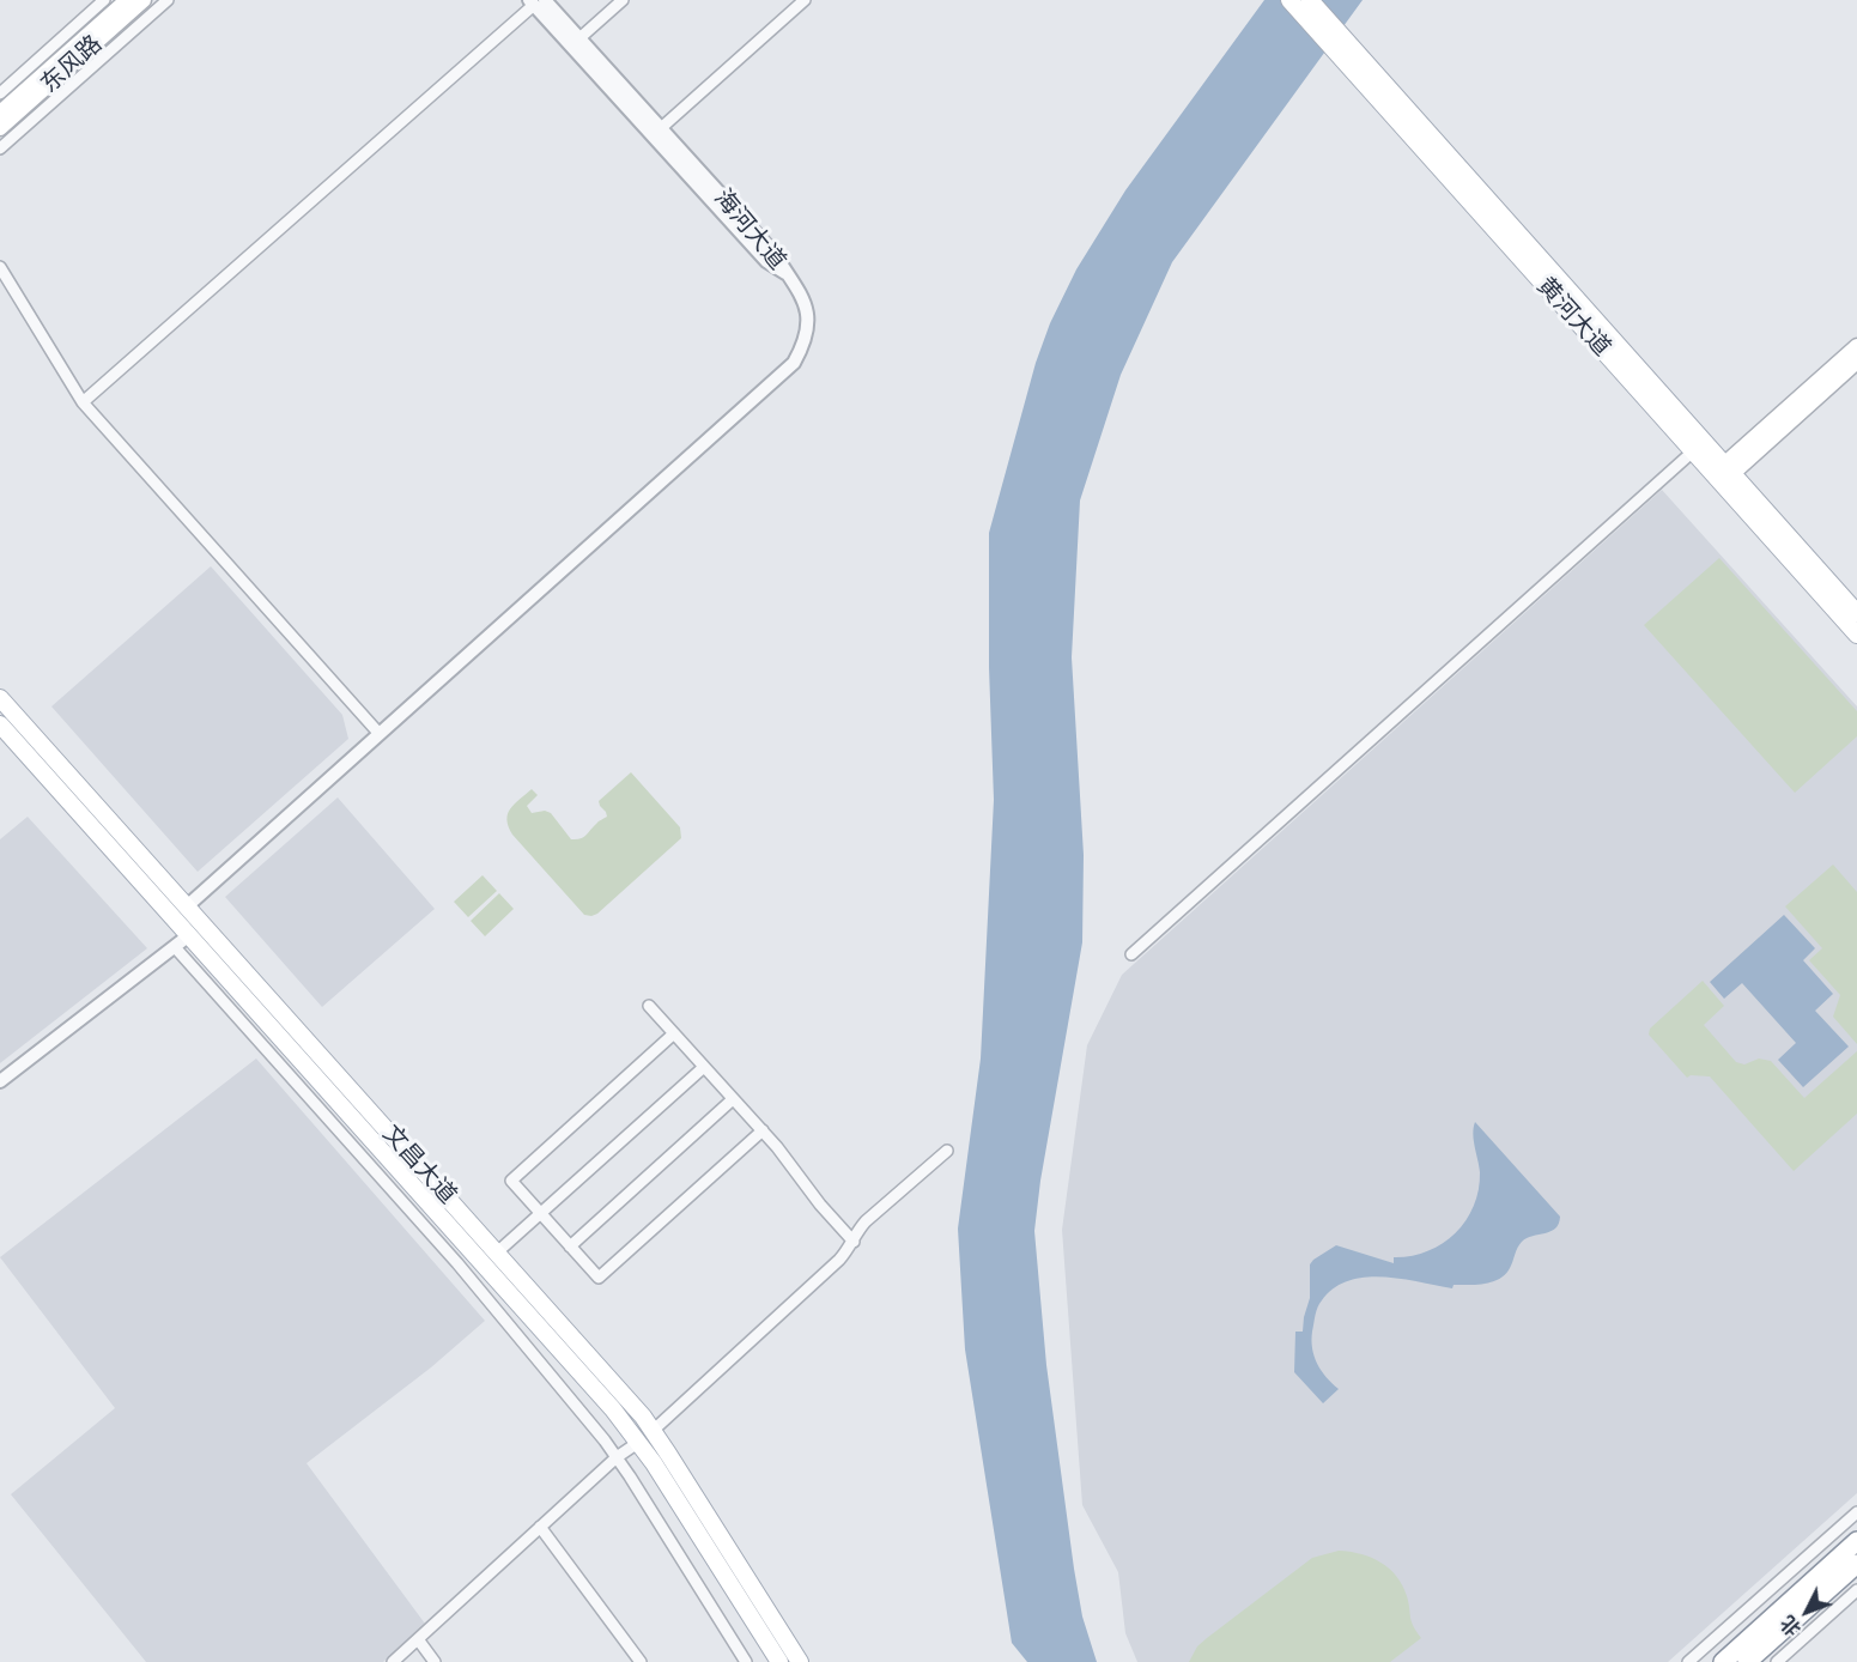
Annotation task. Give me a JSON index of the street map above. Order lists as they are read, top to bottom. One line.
{"streets":{"main road":["东风路","黄河大道","文昌大道"],"street":["海河大道"]},"north":"bottom left"}
